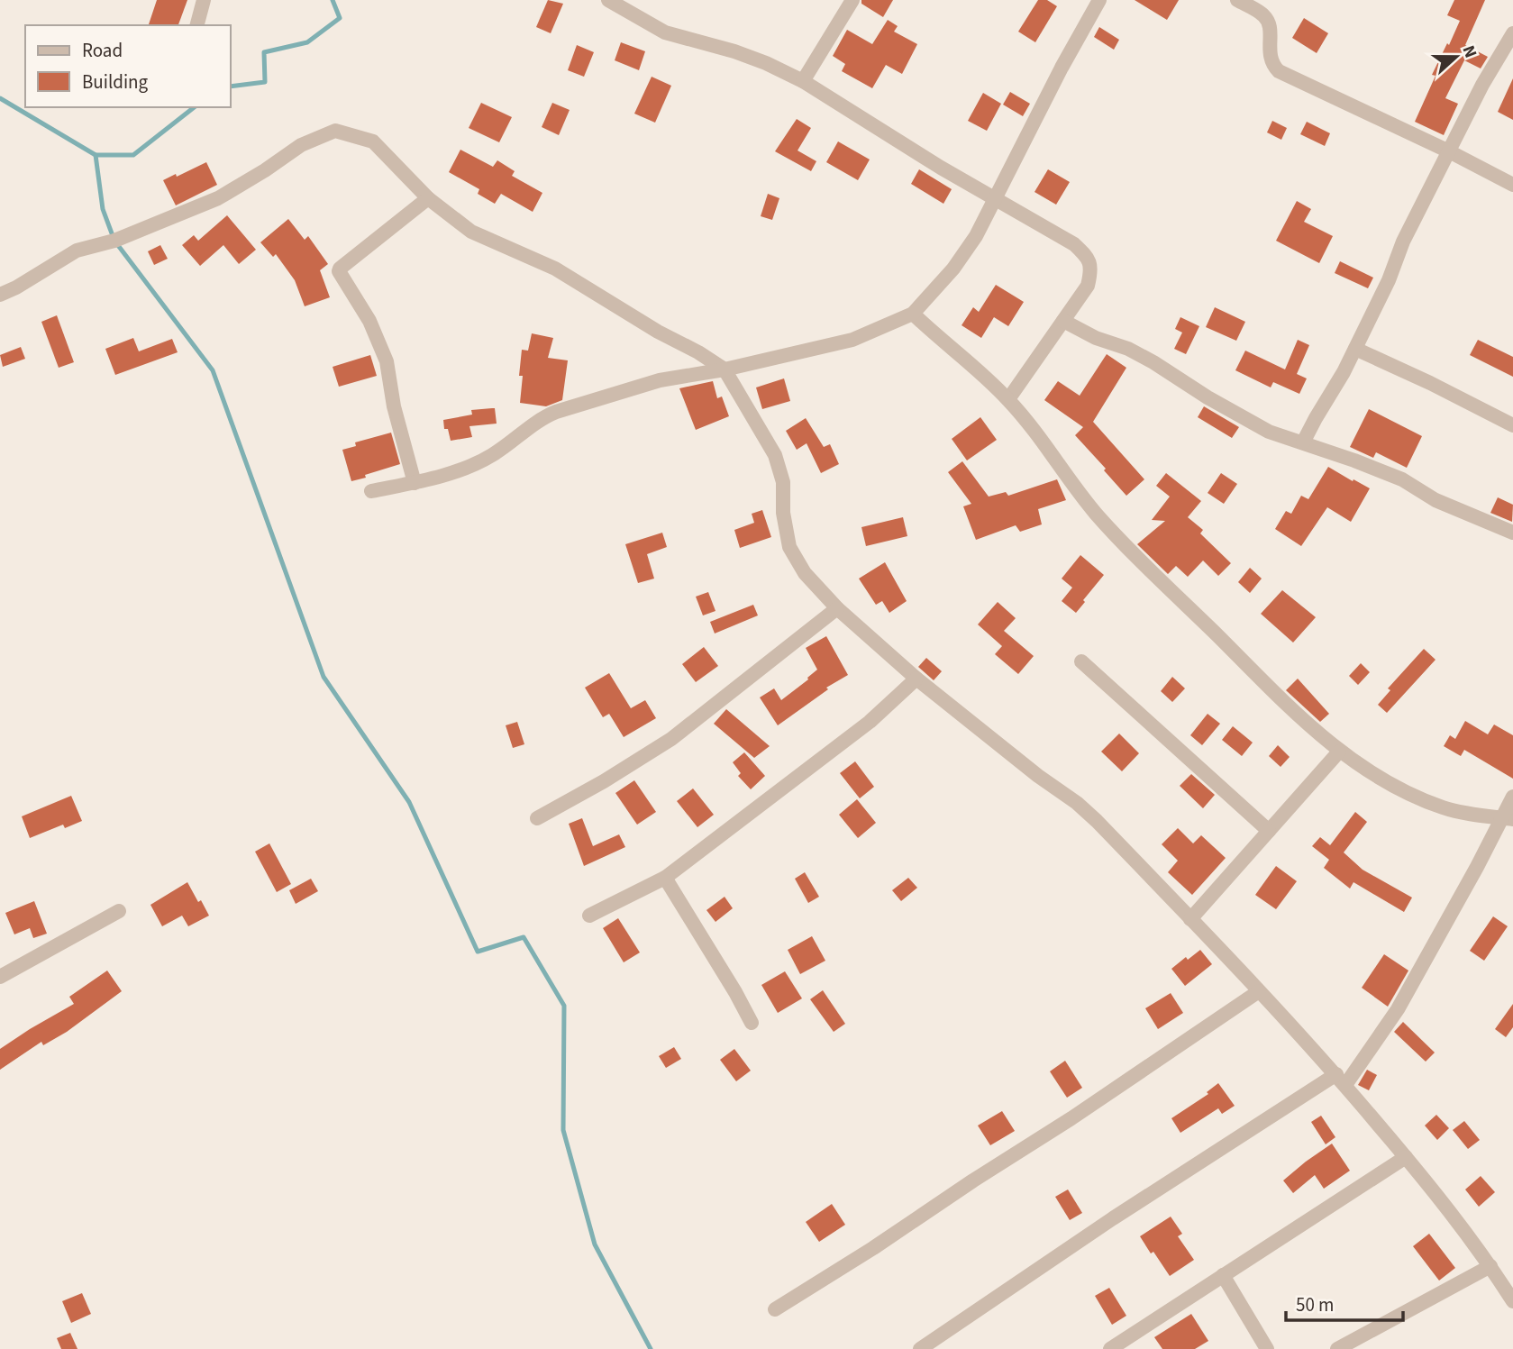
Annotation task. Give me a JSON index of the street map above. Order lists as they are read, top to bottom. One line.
{"legend":["Road","Building"],"scale_bar":"50 m","north":"right"}
